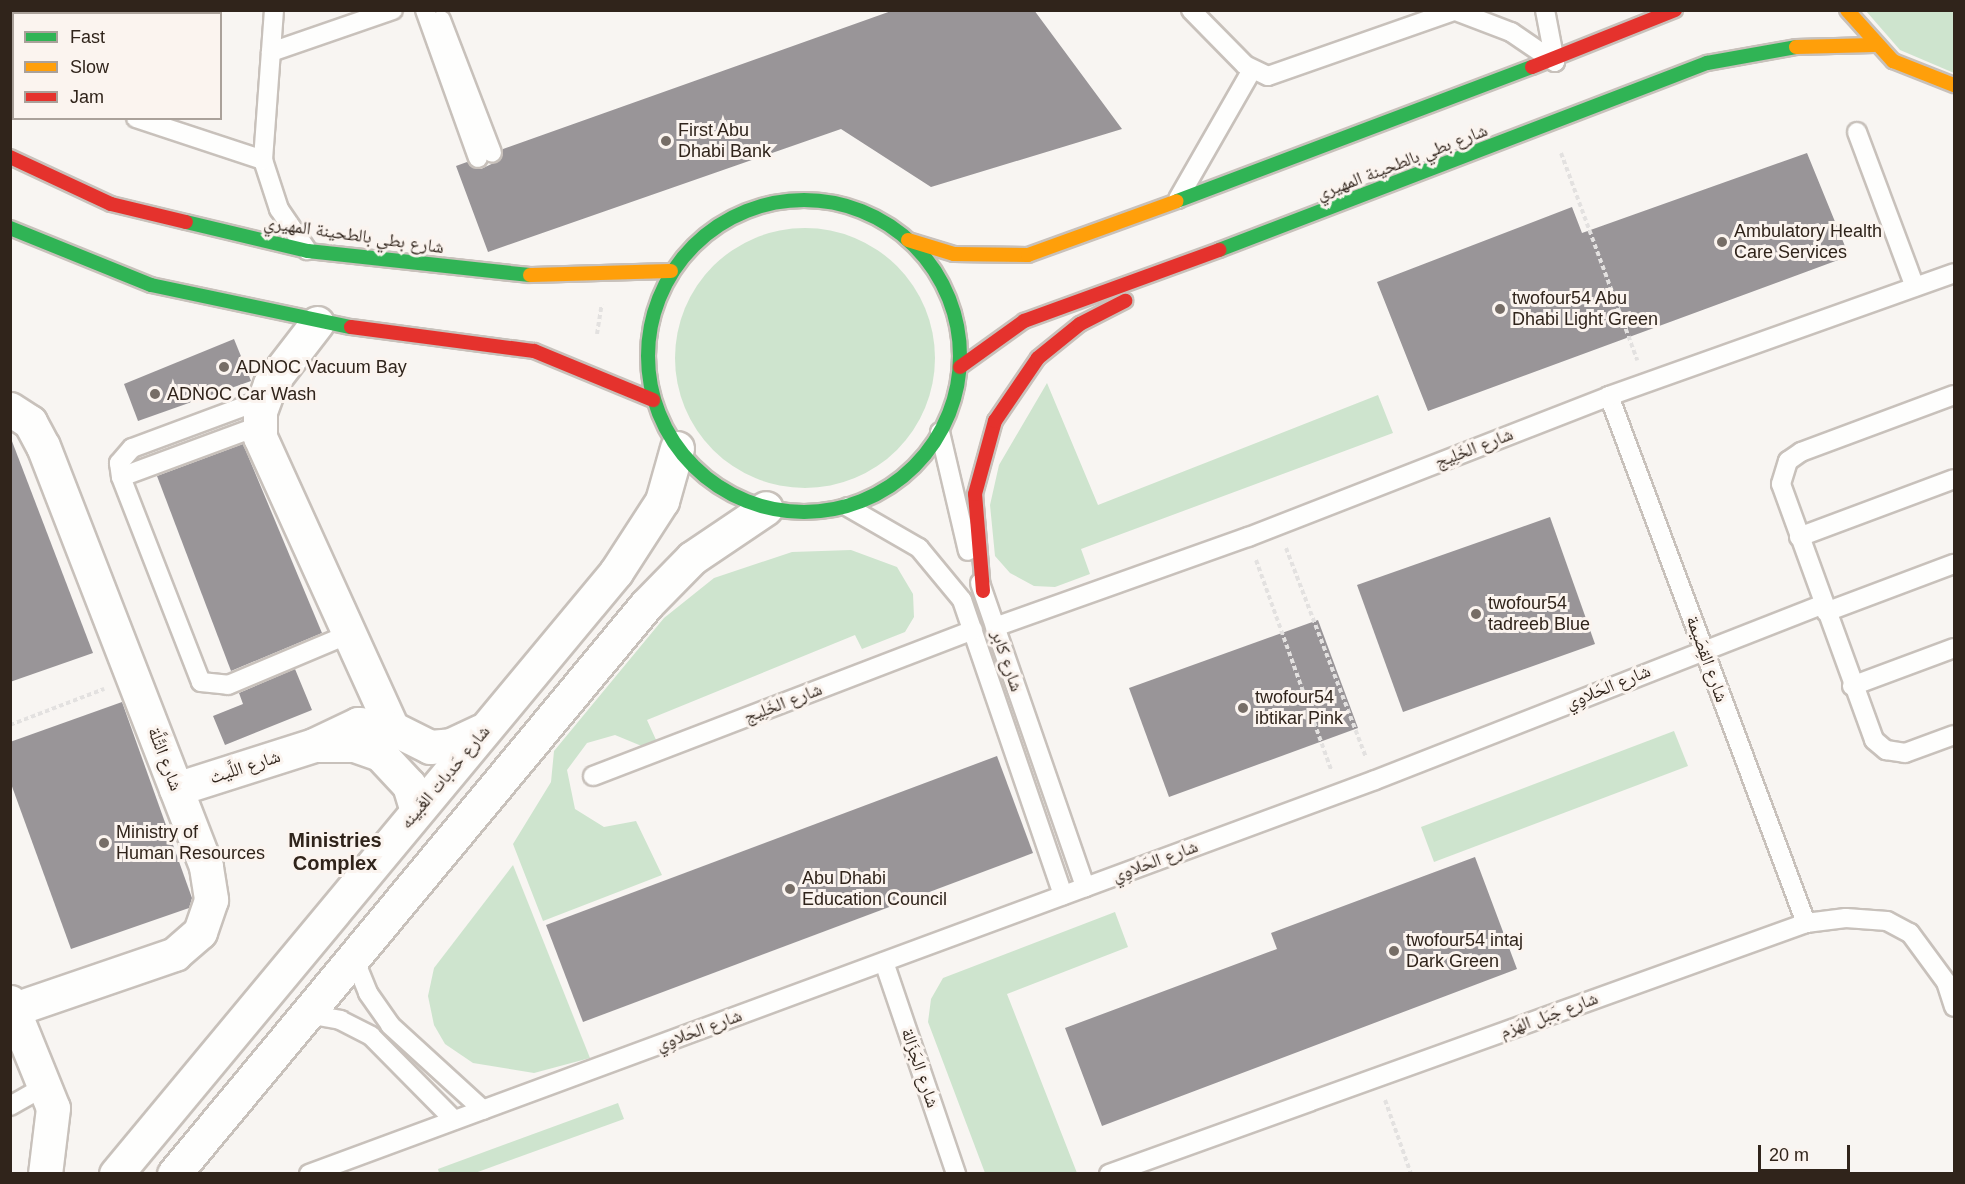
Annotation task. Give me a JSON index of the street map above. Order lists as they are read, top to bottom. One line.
{"streets":{"street":["شارع بطي بالطحينة المهيري","شارع التَّلَّة","شارع اللَّيث","شارع حَدبات الغَبينه"],"lane":["شارع الخَلِيج","شارع القِصَيمة","شارع كابر","شارع الحَلاوِي","شارع جَبَل الهَزم","شارع الجَزَالة"]},"crossings":[["شارع الخَلِيج","شارع القِصَيمة"],["شارع الخَلِيج","شارع كابر"],["شارع القِصَيمة","شارع الحَلاوِي"],["شارع القِصَيمة","شارع جَبَل الهَزم"],["شارع كابر","شارع الحَلاوِي"],["شارع الحَلاوِي","شارع الجَزَالة"],["شارع التَّلَّة","شارع اللَّيث"],["شارع اللَّيث","شارع حَدبات الغَبينه"]],"districts":["Ministries Complex"],"places":["First Abu Dhabi Bank","Ambulatory Health Care Services","twofour54 Abu Dhabi Light Green","ADNOC Vacuum Bay","ADNOC Car Wash","twofour54 tadreeb Blue","twofour54 ibtikar Pink","Ministry of Human Resources","Abu Dhabi Education Council","twofour54 intaj Dark Green"],"legend":["Fast","Slow","Jam"],"scale_bar":"20 m"}
